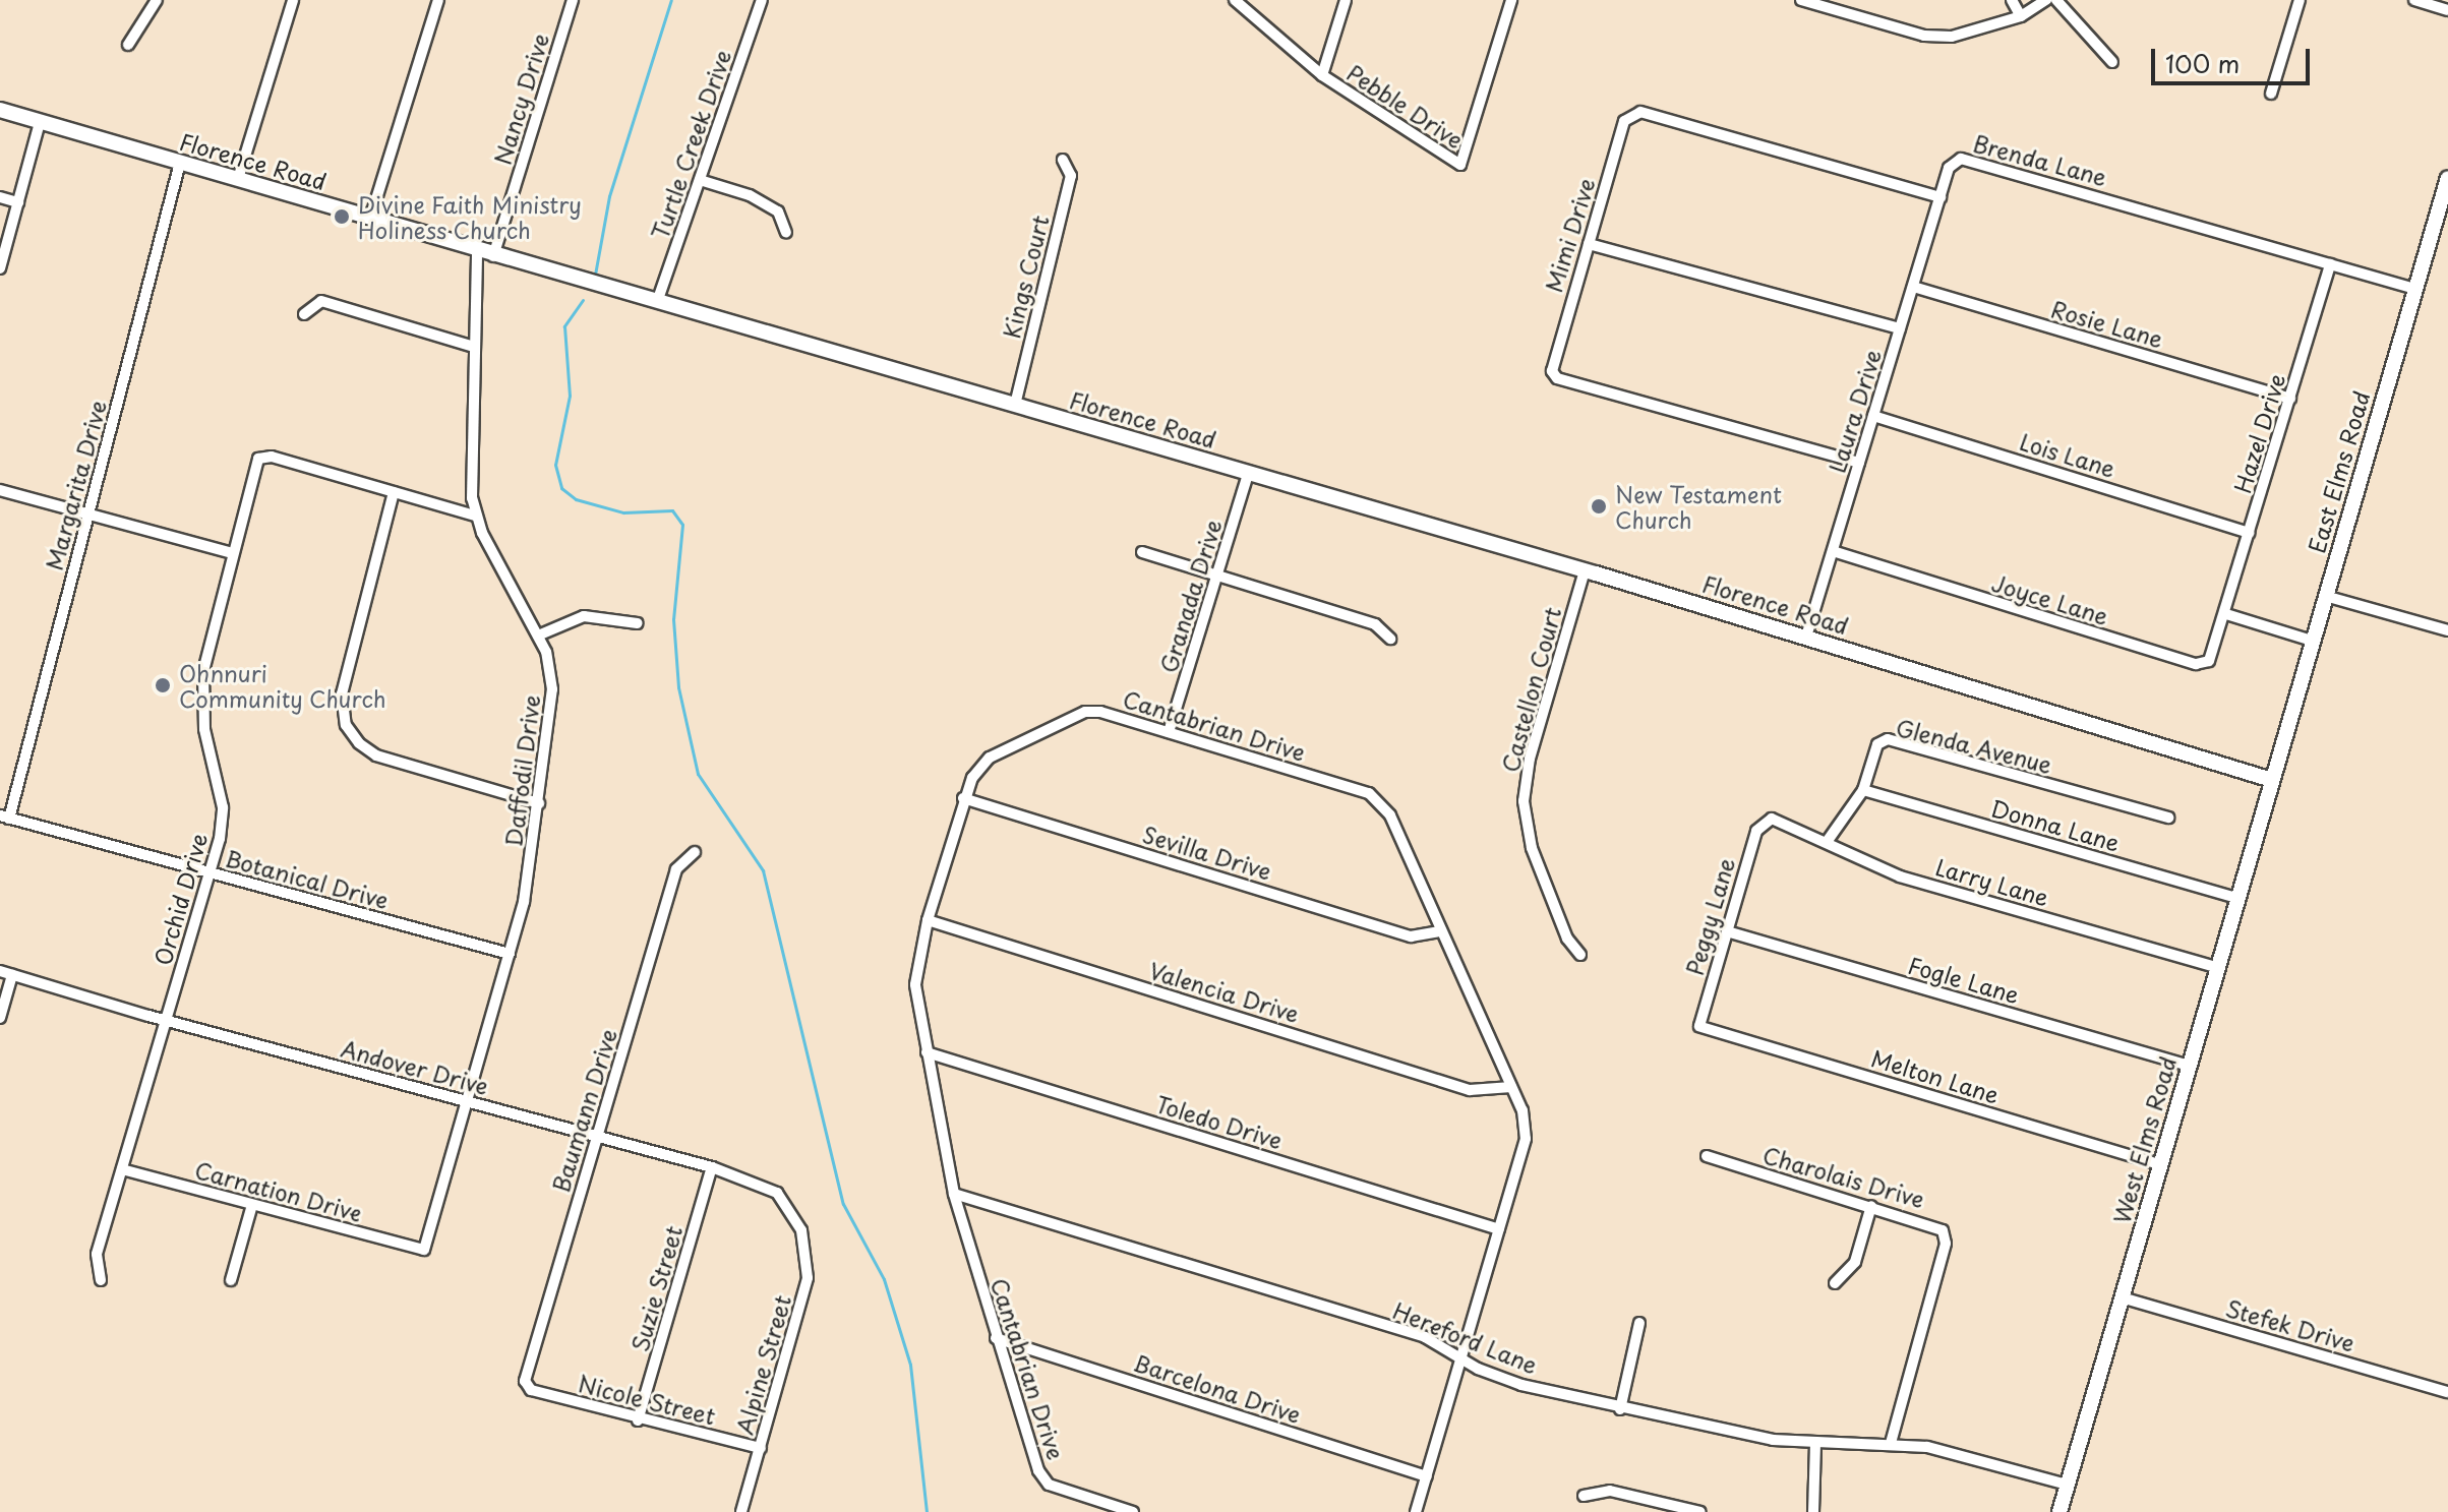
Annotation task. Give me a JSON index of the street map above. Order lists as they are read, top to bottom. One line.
{"streets":{"street":["Nancy Drive","Pebble Drive","Turtle Creek Drive","Brenda Lane","Florence Road","Mimi Drive","Kings Court","Rosie Lane","Laura Drive","Hazel Drive","Lois Lane","East Elms Road","Margarita Drive","Granada Drive","Joyce Lane","Castellon Court","Cantabrian Drive","Glenda Avenue","Daffodil Drive","Donna Lane","Sevilla Drive","Botanical Drive","Larry Lane","Orchid Drive","Peggy Lane","Fogle Lane","Valencia Drive","Andover Drive","Melton Lane","Baumann Drive","Toledo Drive","West Elms Road","Charolais Drive","Carnation Drive","Suzie Street","Stefek Drive","Hereford Lane","Alpine Street","Barcelona Drive","Nicole Street"]},"crossings":[["Nancy Drive","Florence Road"],["Turtle Creek Drive","Florence Road"],["Brenda Lane","Mimi Drive"],["Brenda Lane","Laura Drive"],["Brenda Lane","Hazel Drive"],["Brenda Lane","East Elms Road"],["Florence Road","Kings Court"],["Florence Road","Laura Drive"],["Florence Road","East Elms Road"],["Florence Road","Margarita Drive"],["Florence Road","Granada Drive"],["Florence Road","Castellon Court"],["Florence Road","Daffodil Drive"],["Florence Road","West Elms Road"],["Mimi Drive","Laura Drive"],["Rosie Lane","Laura Drive"],["Rosie Lane","Hazel Drive"],["Laura Drive","Lois Lane"],["Laura Drive","Joyce Lane"],["Hazel Drive","Lois Lane"],["Hazel Drive","Joyce Lane"],["East Elms Road","West Elms Road"],["Margarita Drive","Botanical Drive"],["Granada Drive","Cantabrian Drive"],["Cantabrian Drive","Sevilla Drive"],["Cantabrian Drive","Valencia Drive"],["Cantabrian Drive","Toledo Drive"],["Cantabrian Drive","Hereford Lane"],["Cantabrian Drive","Barcelona Drive"],["Glenda Avenue","Donna Lane"],["Glenda Avenue","Larry Lane"],["Daffodil Drive","Botanical Drive"],["Daffodil Drive","Orchid Drive"],["Daffodil Drive","Andover Drive"],["Daffodil Drive","Carnation Drive"],["Donna Lane","West Elms Road"],["Botanical Drive","Orchid Drive"],["Larry Lane","Peggy Lane"],["Larry Lane","West Elms Road"],["Orchid Drive","Andover Drive"],["Orchid Drive","Carnation Drive"],["Peggy Lane","Fogle Lane"],["Peggy Lane","Melton Lane"],["Fogle Lane","West Elms Road"],["Andover Drive","Baumann Drive"],["Andover Drive","Suzie Street"],["Andover Drive","Alpine Street"],["Melton Lane","West Elms Road"],["Baumann Drive","Nicole Street"],["West Elms Road","Stefek Drive"],["West Elms Road","Hereford Lane"],["Charolais Drive","Hereford Lane"],["Suzie Street","Nicole Street"],["Alpine Street","Nicole Street"]],"places":["Divine Faith Ministry Holiness Church","New Testament Church","Ohnnuri Community Church"],"scale_bar":"100 m"}
